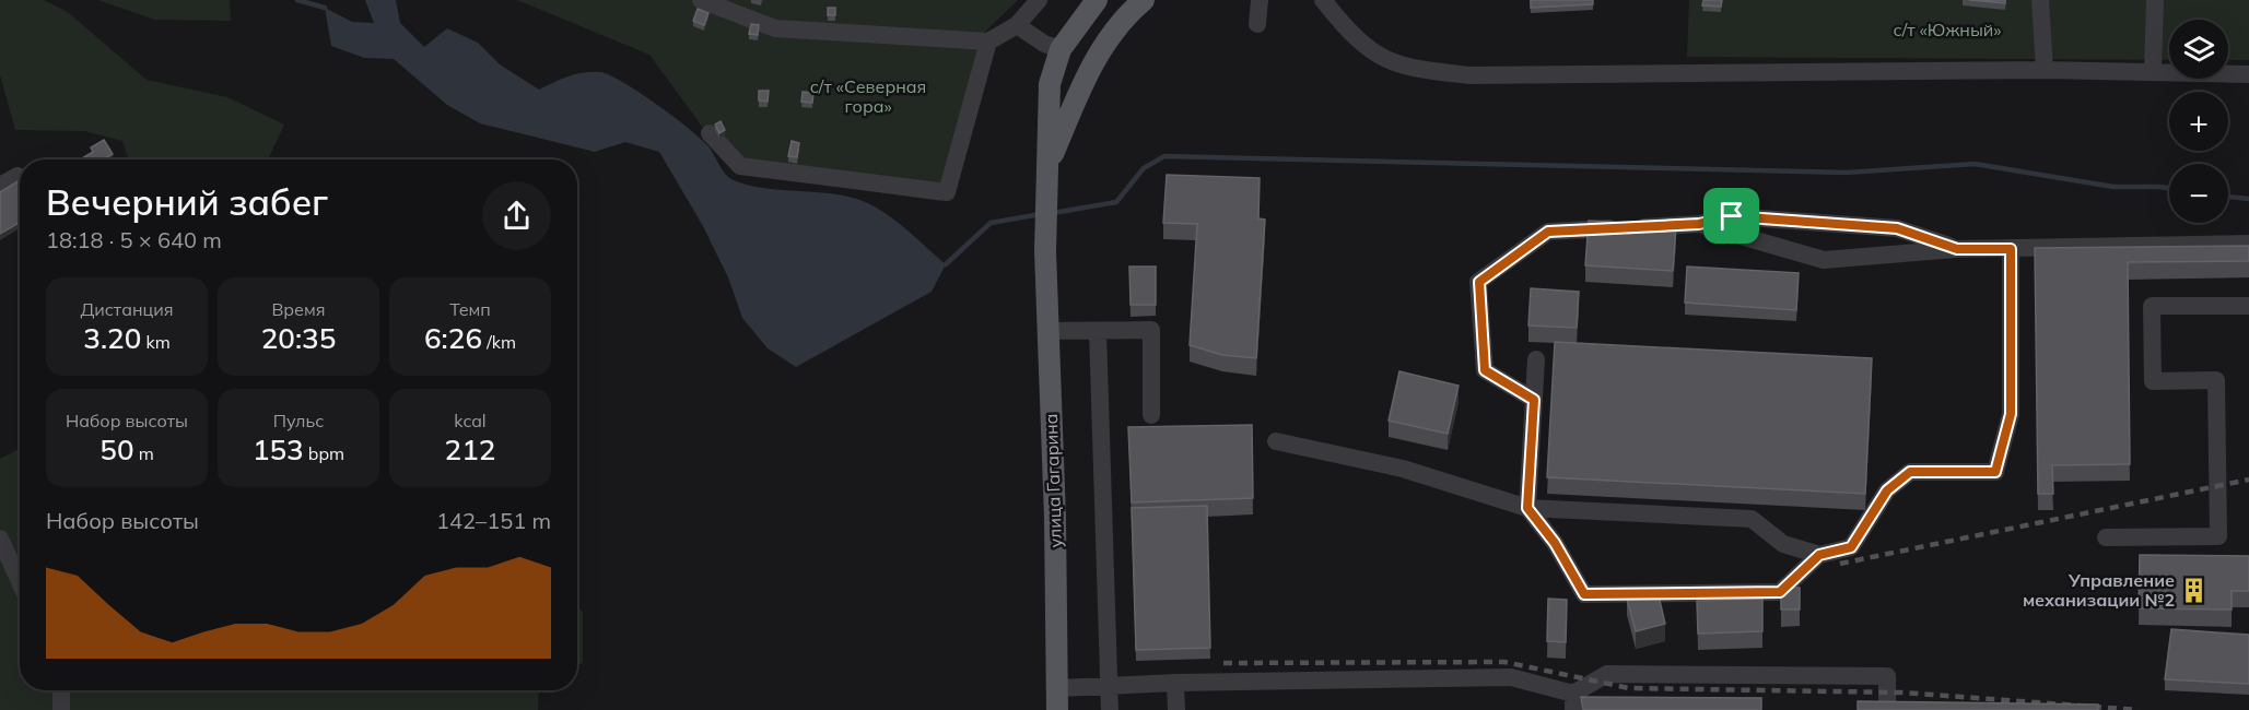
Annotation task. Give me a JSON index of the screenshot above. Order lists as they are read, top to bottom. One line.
{"streets":{"main road":["улица Гагарина"]},"parks":["с/т «Южный»","с/т «Северная гора»"],"places":{"building":["Управление механизации №2"]},"page":{"map_buttons":["+","−"],"heading":["Вечерний забег","18:18 · 5 × 640 m"],"stats":[["Дистанция","3.20 km"],["Время","20:35"],["Темп","6:26 /km"],["Набор высоты","50 m"],["Пульс","153 bpm"],["kcal","212"]],"chart":["Набор высоты","142–151 m"]}}
